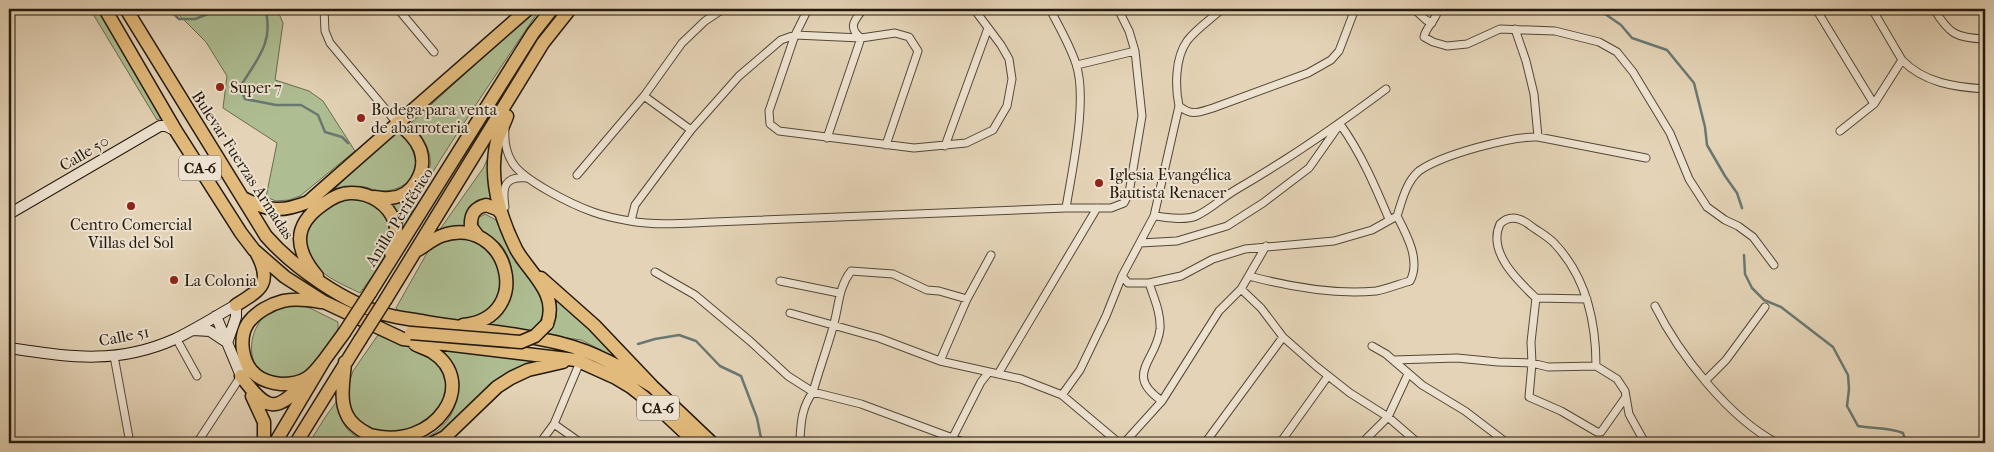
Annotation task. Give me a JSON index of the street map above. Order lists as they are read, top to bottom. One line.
{"streets":{"highway":["Bulevar Fuerzas Armadas","CA-6","Anillo Periférico"],"street":["Calle 50","Calle 51"]},"crossings":[["Calle 50","Bulevar Fuerzas Armadas"],["Bulevar Fuerzas Armadas","CA-6"]],"places":["Super 7","Bodega para venta de abarroteria","Iglesia Evangélica Bautista Renacer","Centro Comercial Villas del Sol","La Colonia"]}
